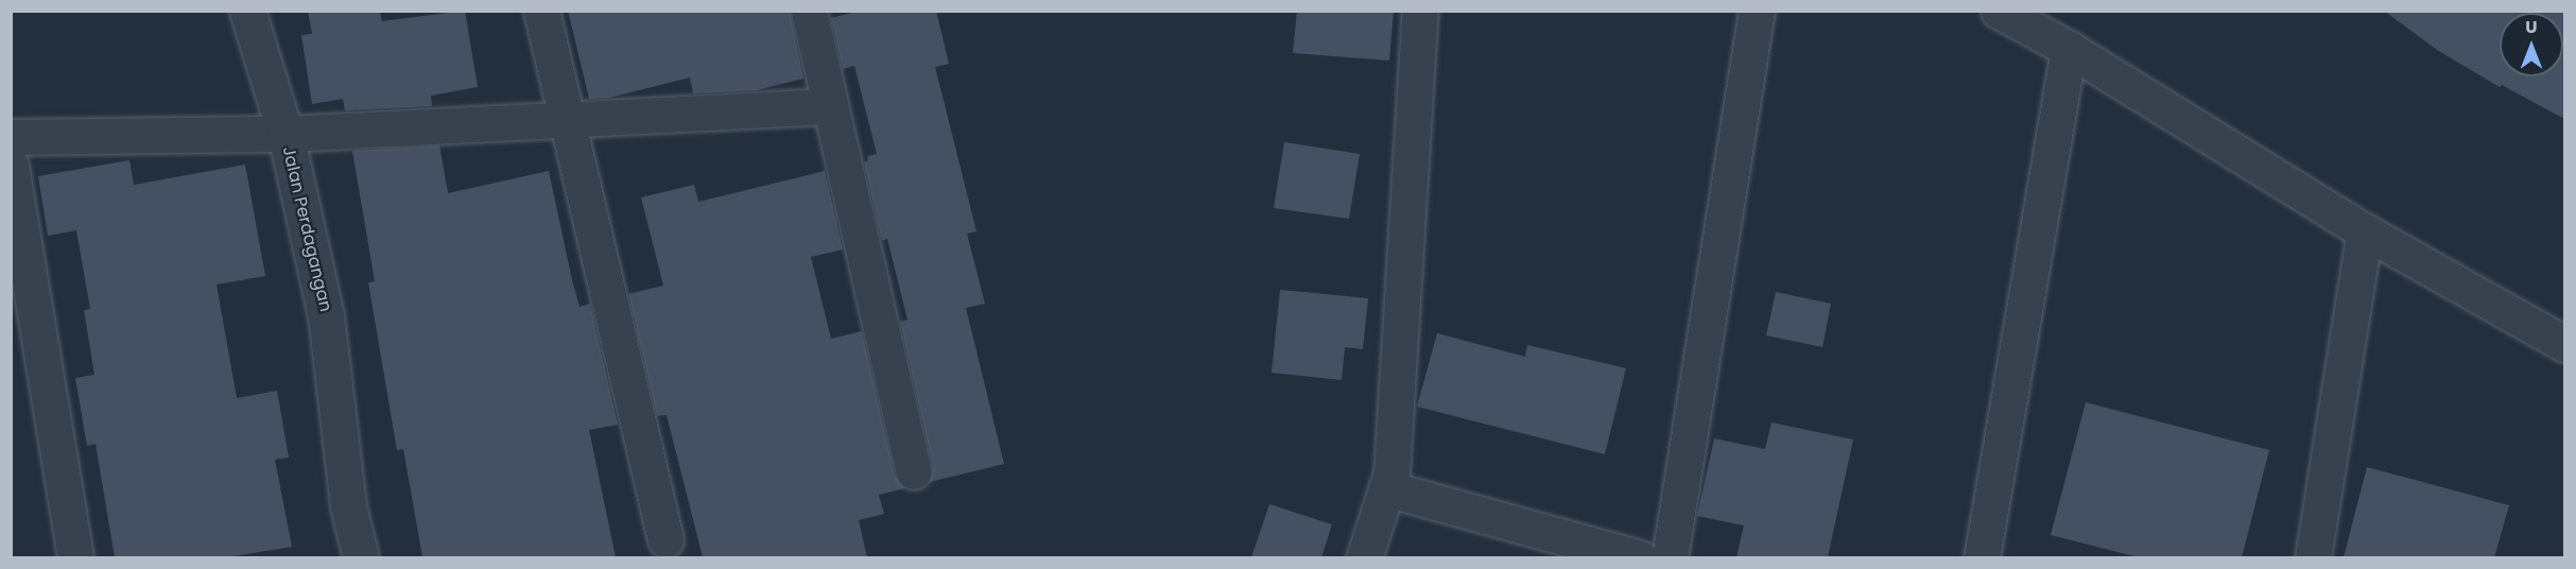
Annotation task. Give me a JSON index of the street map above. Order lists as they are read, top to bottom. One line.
{"streets":{"street":["Jalan Perdagangan"]},"north":"top"}
